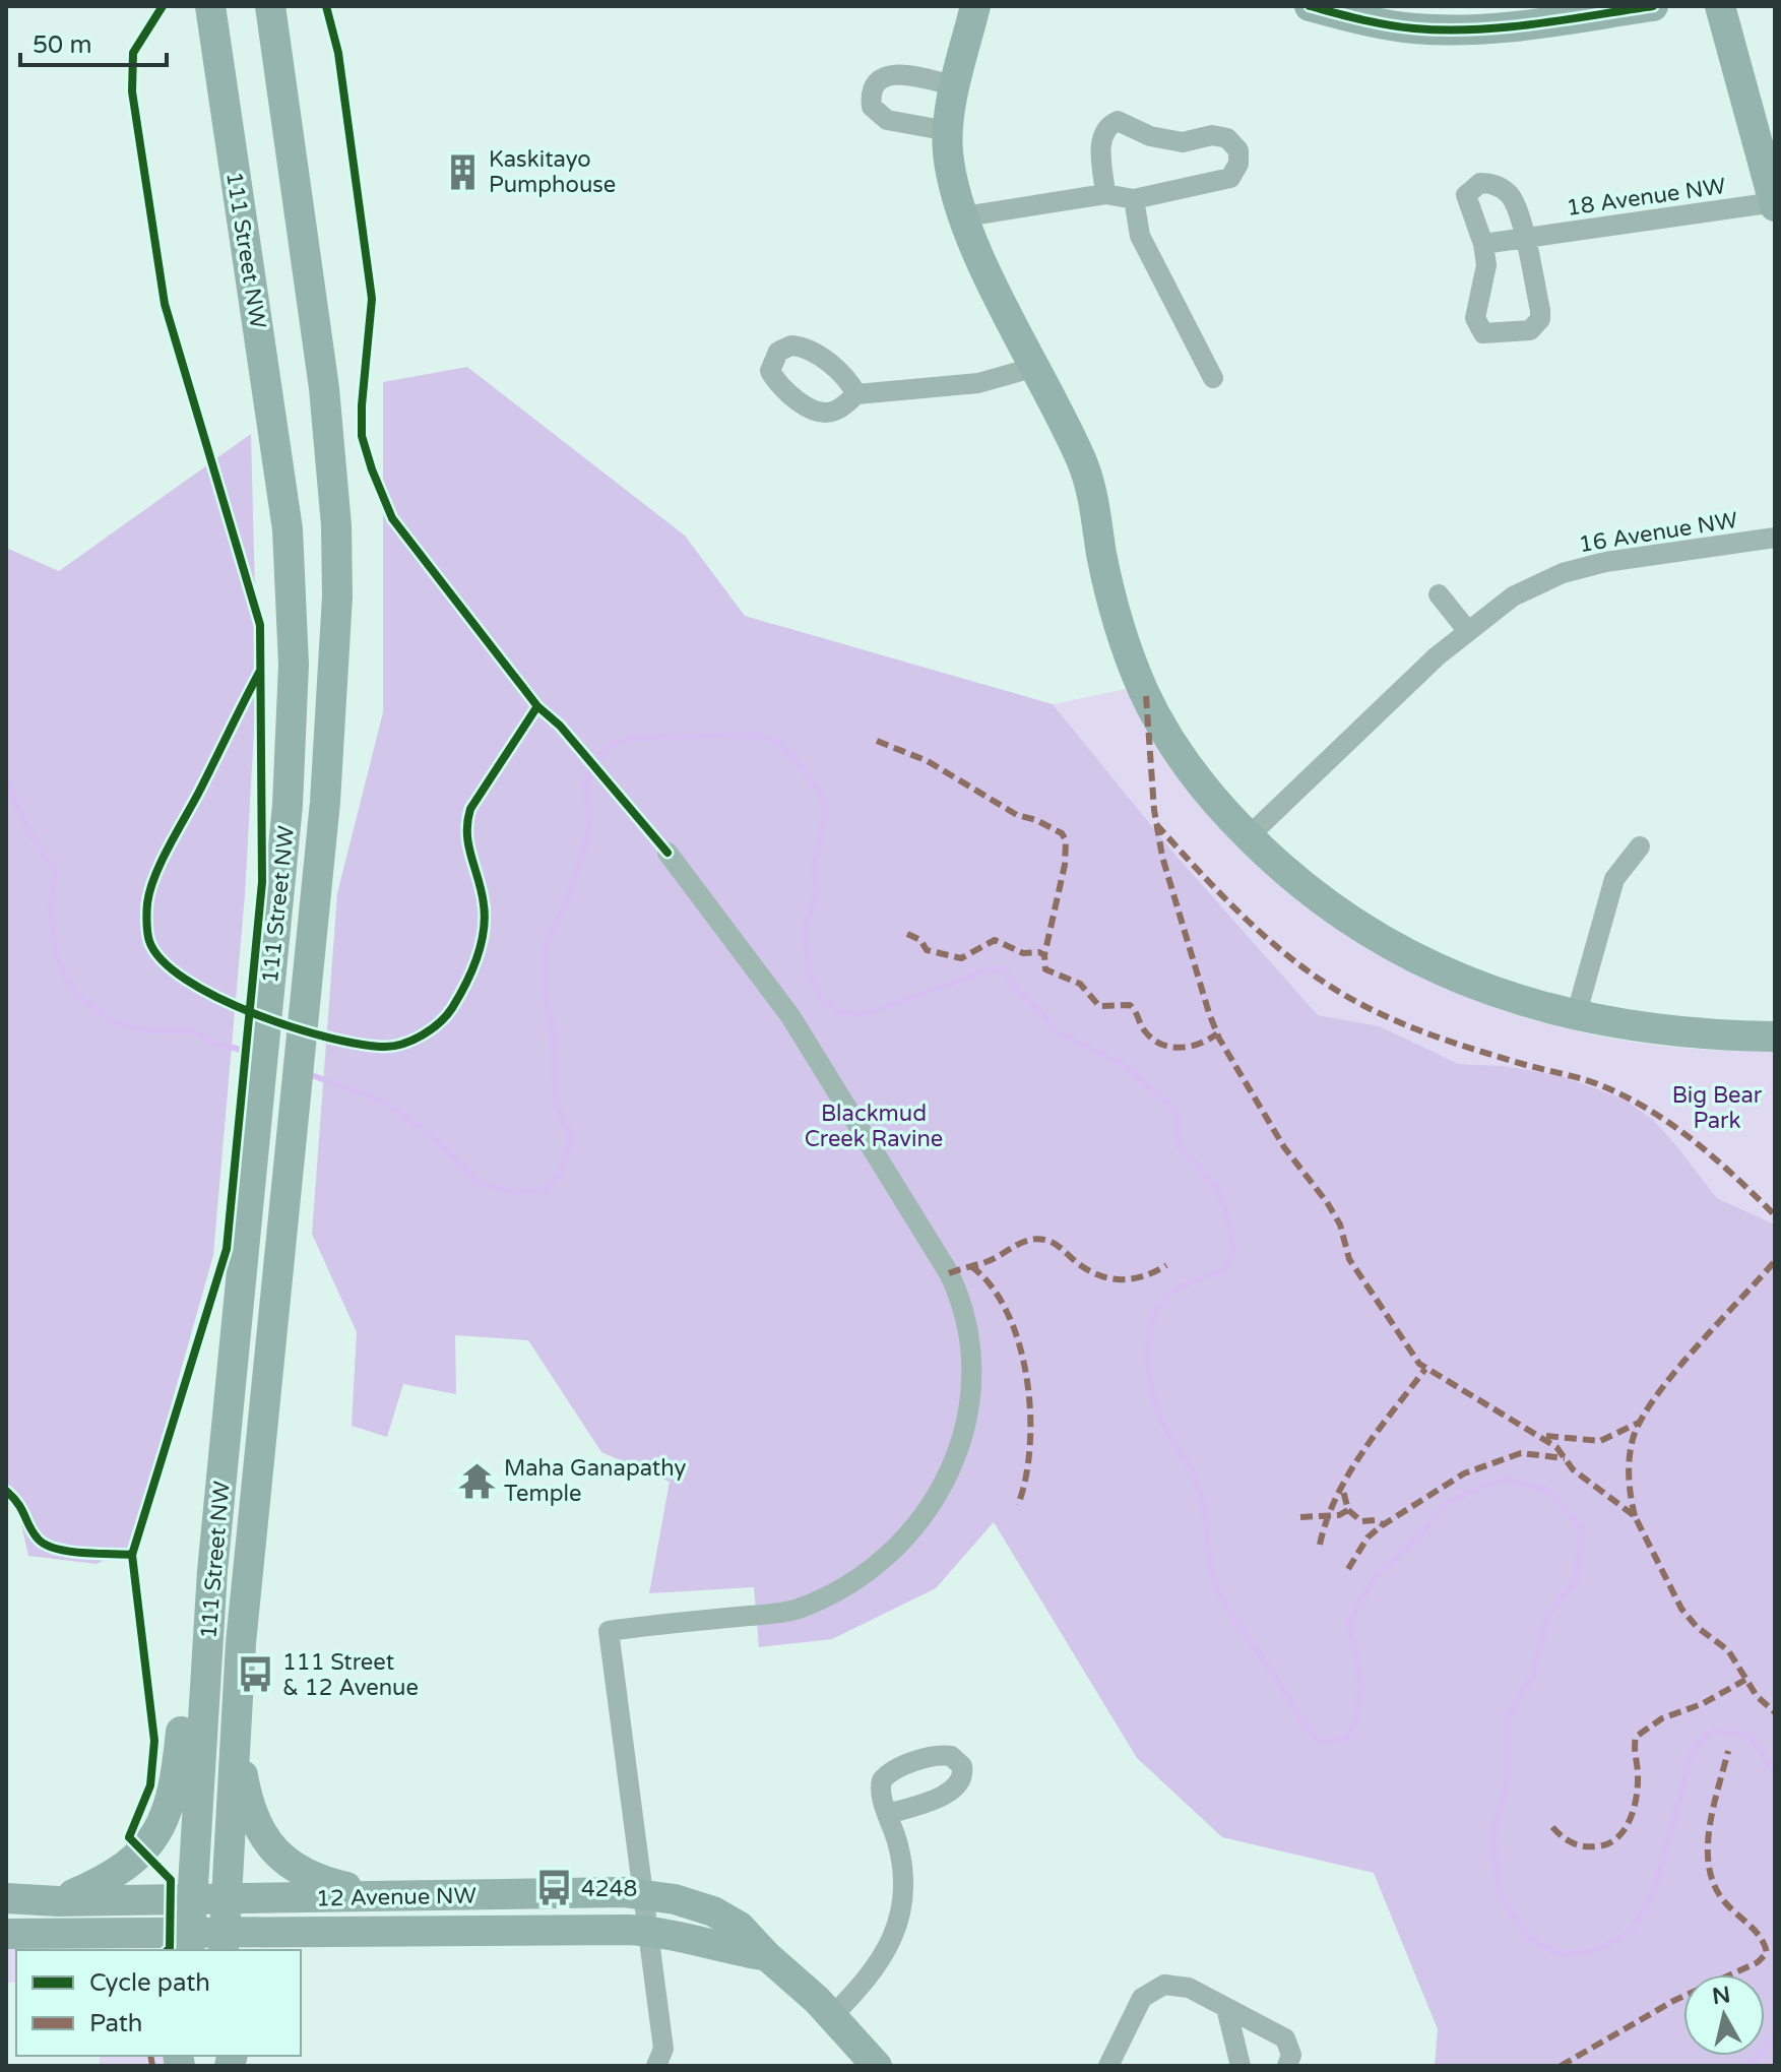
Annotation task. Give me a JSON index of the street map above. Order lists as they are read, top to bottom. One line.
{"streets":{"main road":["111 Street NW","12 Avenue NW"],"street":["18 Avenue NW","16 Avenue NW"]},"crossings":[["111 Street NW","12 Avenue NW"]],"parks":["Big Bear Park","Blackmud Creek Ravine"],"places":{"building":["Kaskitayo Pumphouse"],"temple":["Maha Ganapathy Temple"],"bus stop":["111 Street & 12 Avenue","4248"]},"legend":["Cycle path","Path"],"scale_bar":"50 m","north":"top"}
